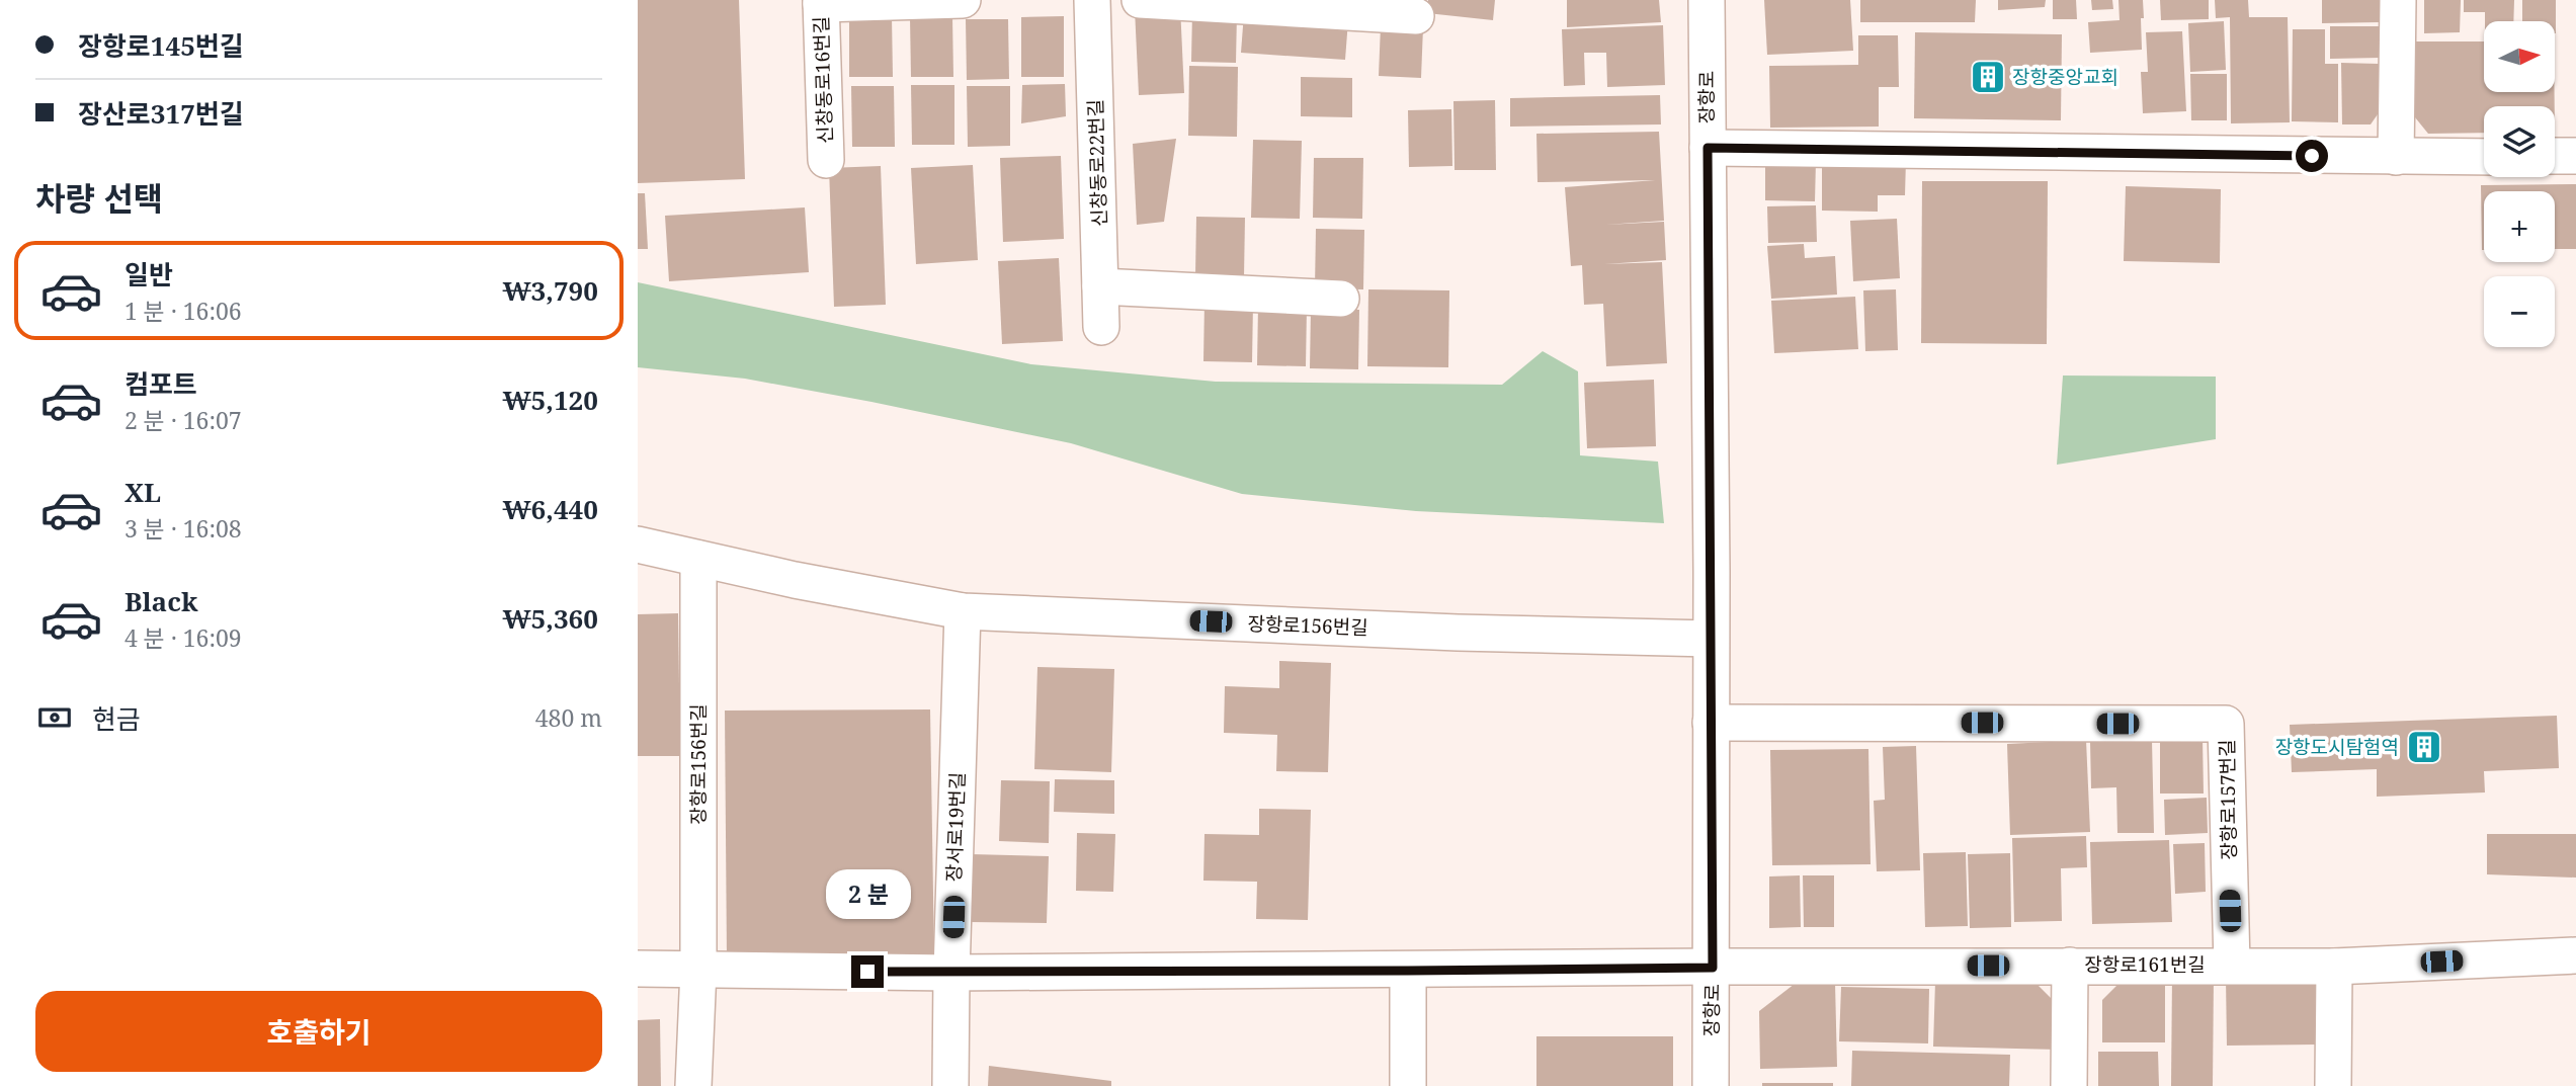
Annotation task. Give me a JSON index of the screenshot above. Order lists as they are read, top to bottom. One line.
{"streets":{"street":["신창동로16번길","장항로","신창동로22번길","장항로156번길","장항로157번길","장서로19번길","장항로161번길"]},"crossings":[["장항로","장항로156번길"],["장항로","장항로157번길"],["장항로","장항로161번길"],["장항로156번길","장서로19번길"],["장항로156번길","장항로161번길"],["장항로157번길","장항로161번길"],["장서로19번길","장항로161번길"]],"places":{"building":["장항중앙교회","장항도시탐험역"]},"north":"right","page":{"banner":["장항로145번길","장산로317번길"],"map_buttons":["+","−"],"heading":"차량 선택","list":[{"name":"일반","note":"1 분 · 16:06","value":"₩3,790"},{"name":"컴포트","note":"2 분 · 16:07","value":"₩5,120"},{"name":"XL","note":"3 분 · 16:08","value":"₩6,440"},{"name":"Black","note":"4 분 · 16:09","value":"₩5,360"}],"pay":["현금","480 m"],"bubble":"2 분","buttons":"호출하기"}}
